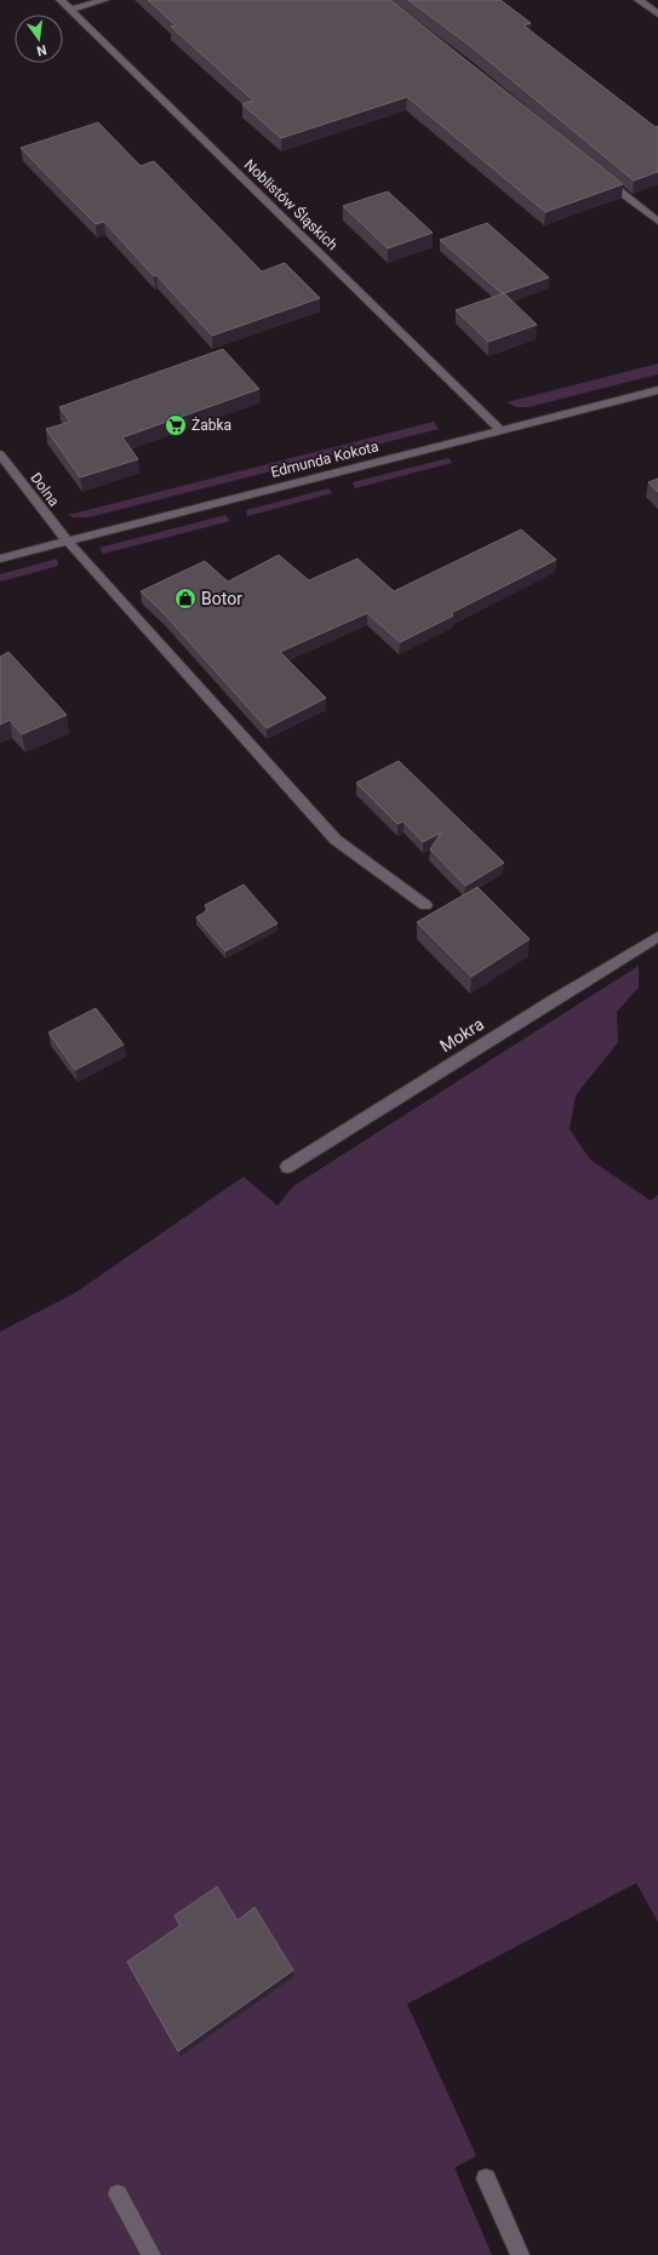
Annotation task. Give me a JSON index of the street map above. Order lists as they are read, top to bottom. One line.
{"streets":{"street":["Noblistów Śląskich","Edmunda Kokota","Dolna","Mokra"]},"crossings":[["Noblistów Śląskich","Edmunda Kokota"],["Edmunda Kokota","Dolna"]],"places":{"supermarket":["Żabka"],"shop":["Botor"]},"north":"bottom"}
